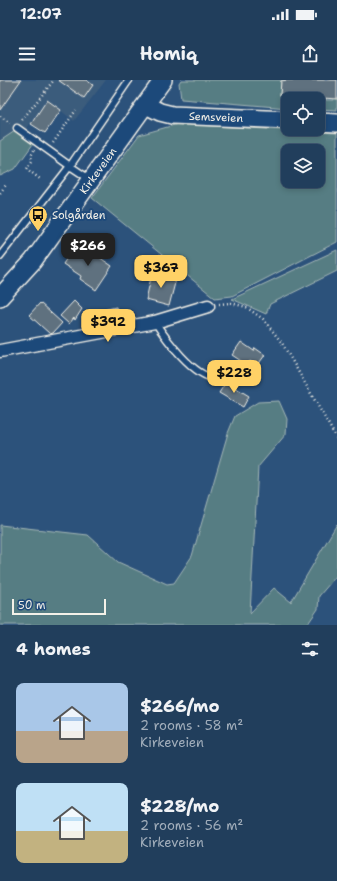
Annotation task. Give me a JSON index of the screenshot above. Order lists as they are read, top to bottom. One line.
{"streets":{"main road":["Semsveien","Kirkeveien"]},"crossings":[["Semsveien","Kirkeveien"]],"places":{"bus stop":["Solgården"]},"scale_bar":"50 m","page":{"status":"12:07","header":"Homiq","price":["$266","$367","$392","$228"],"scale":"50 m","heading":"4 homes","list":[{"name":"$266/mo","note":"2 rooms · 58 m² · Kirkeveien"},{"name":"$228/mo","note":"2 rooms · 56 m² · Kirkeveien"}]}}
